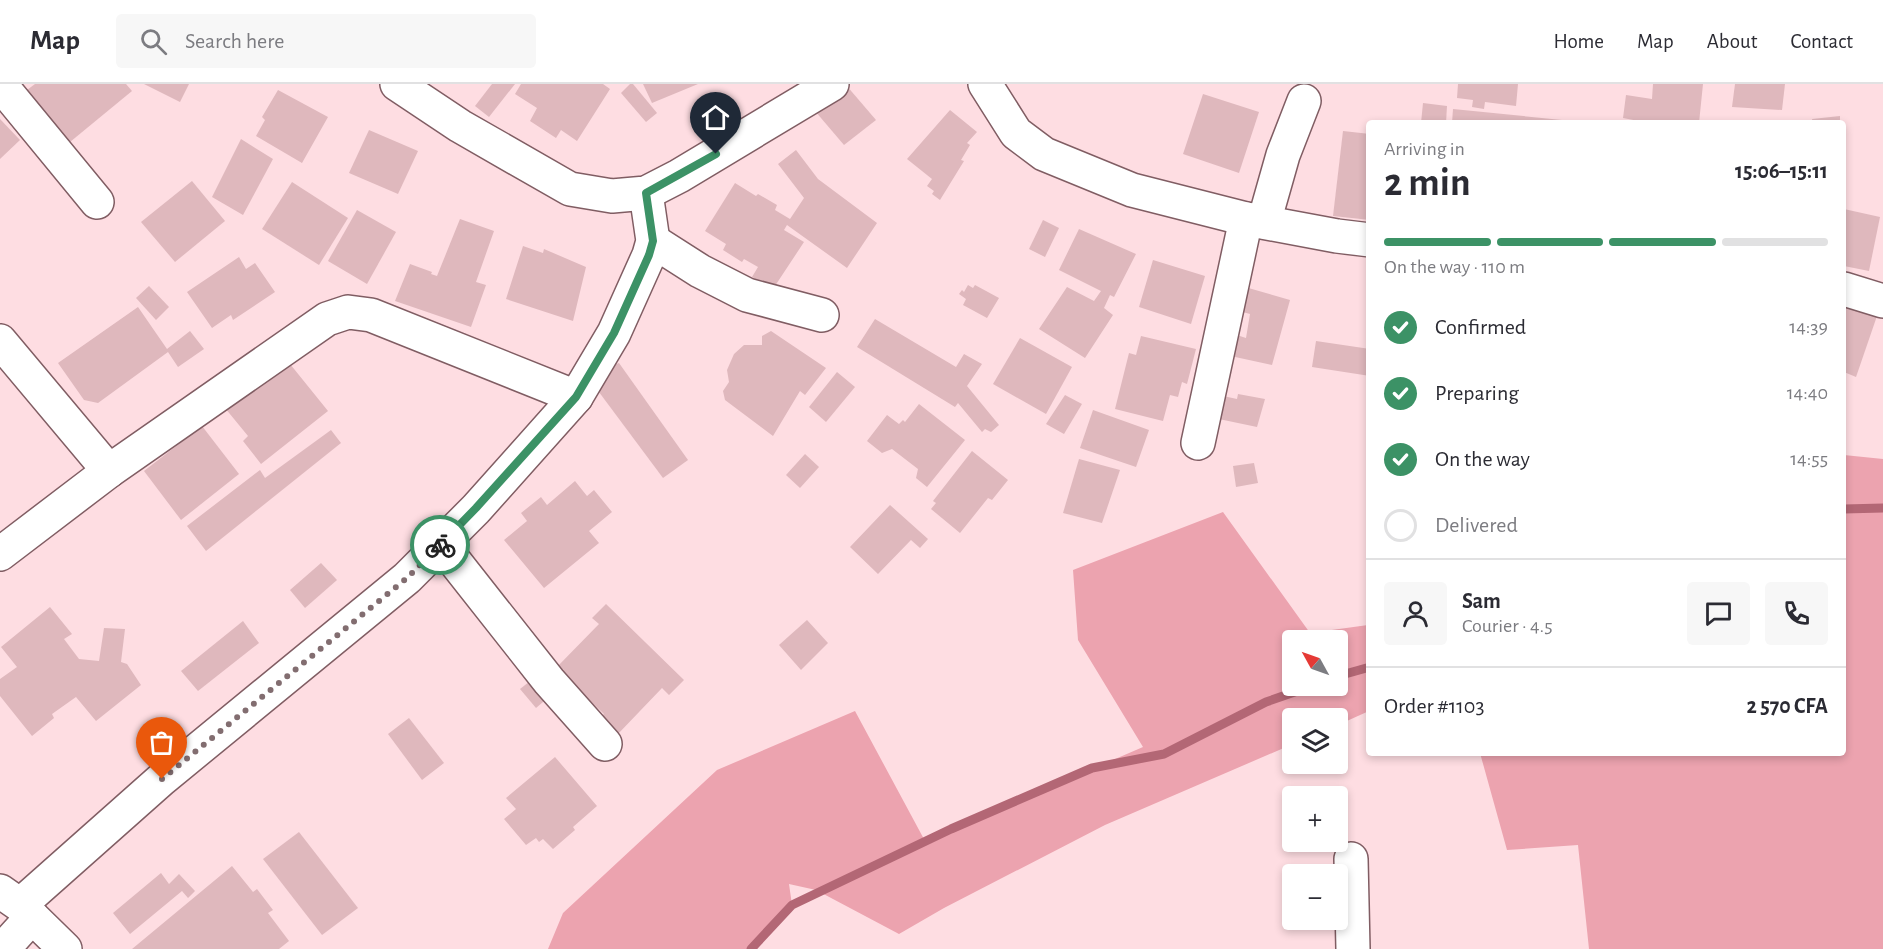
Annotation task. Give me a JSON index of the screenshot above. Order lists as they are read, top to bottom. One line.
{"north":"top left","page":{"header":"Map","search":"Search here","nav":["Home","Map","About","Contact"],"heading":["2 min","Arriving in","15:06–15:11"],"panel":["Sam","Courier · 4.5","Order #1103","2 570 CFA"],"bar":"On the way · 110 m","list":[["Confirmed","14:39"],["Preparing","14:40"],["On the way","14:55"],"Delivered"],"map_buttons":["+","−"]}}
